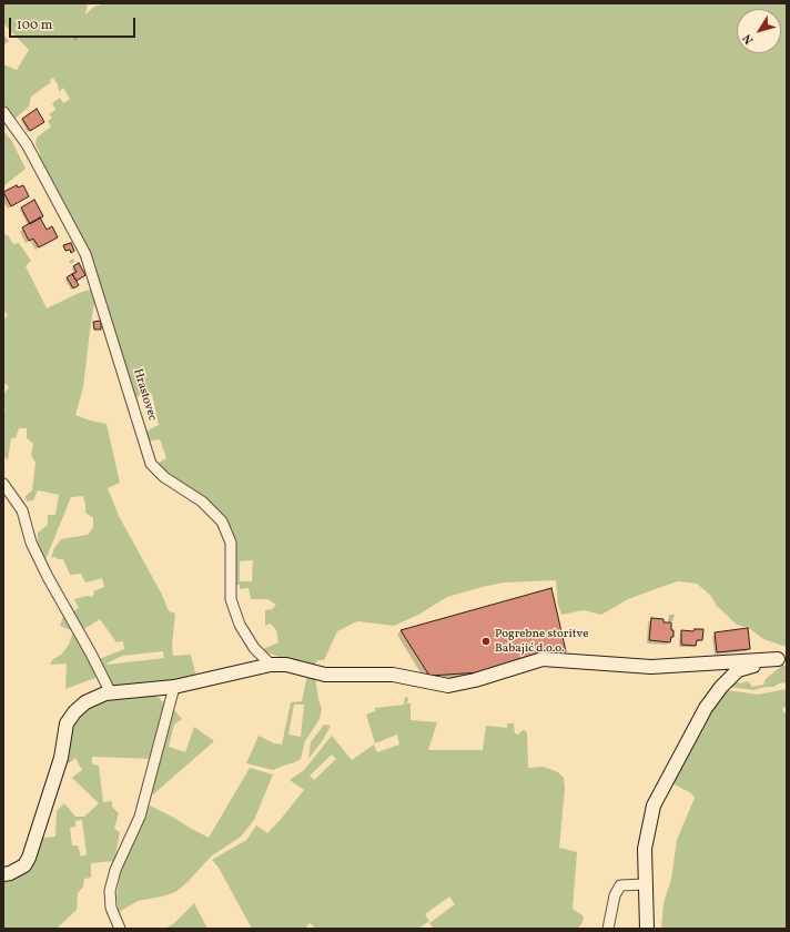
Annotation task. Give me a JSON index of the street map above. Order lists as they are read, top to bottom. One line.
{"streets":{"street":["Hrastovec"]},"places":["Pogrebne storitve Babajić d.o.o."],"scale_bar":"100 m","north":"bottom left"}
